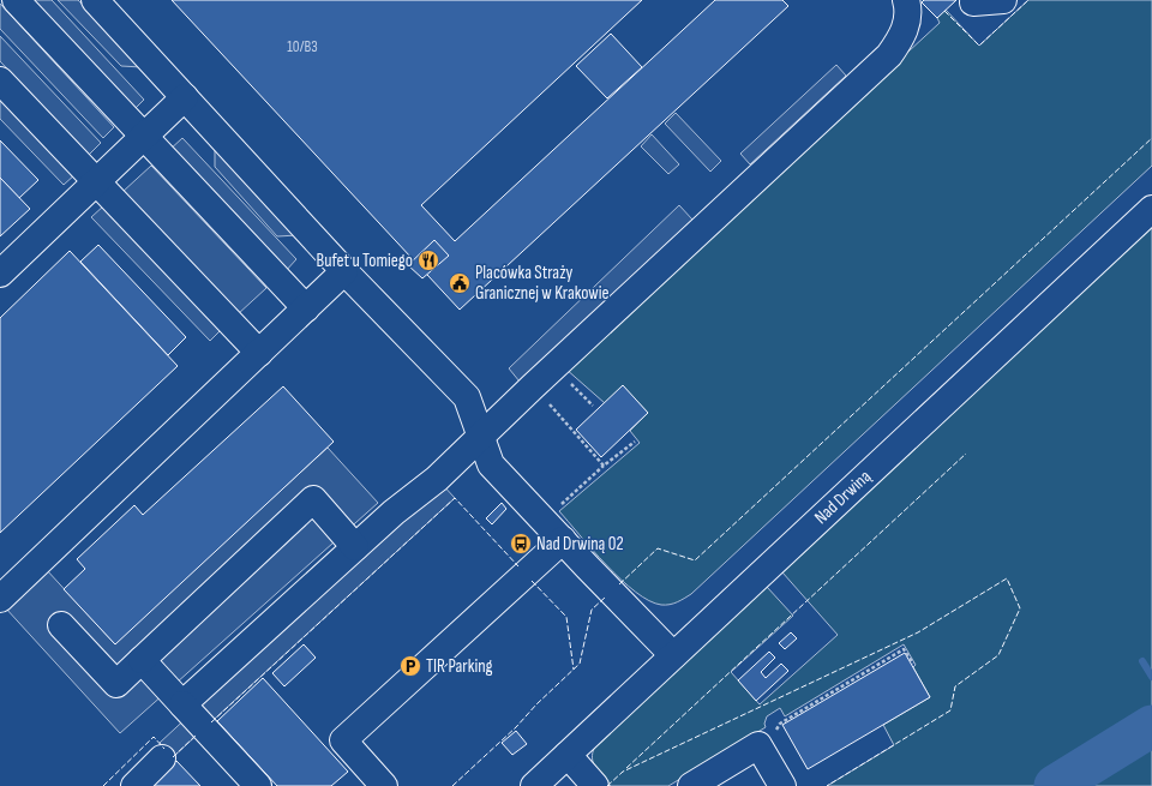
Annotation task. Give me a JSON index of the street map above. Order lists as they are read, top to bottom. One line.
{"streets":{"street":["Nad Drwiną"]},"places":{"restaurant":["Bufet u Tomiego"],"public building":["Placówka Straży Granicznej w Krakowie"],"bus stop":["Nad Drwiną 02"],"parking":["TIR Parking"]},"house_numbers":["10/B3"]}
